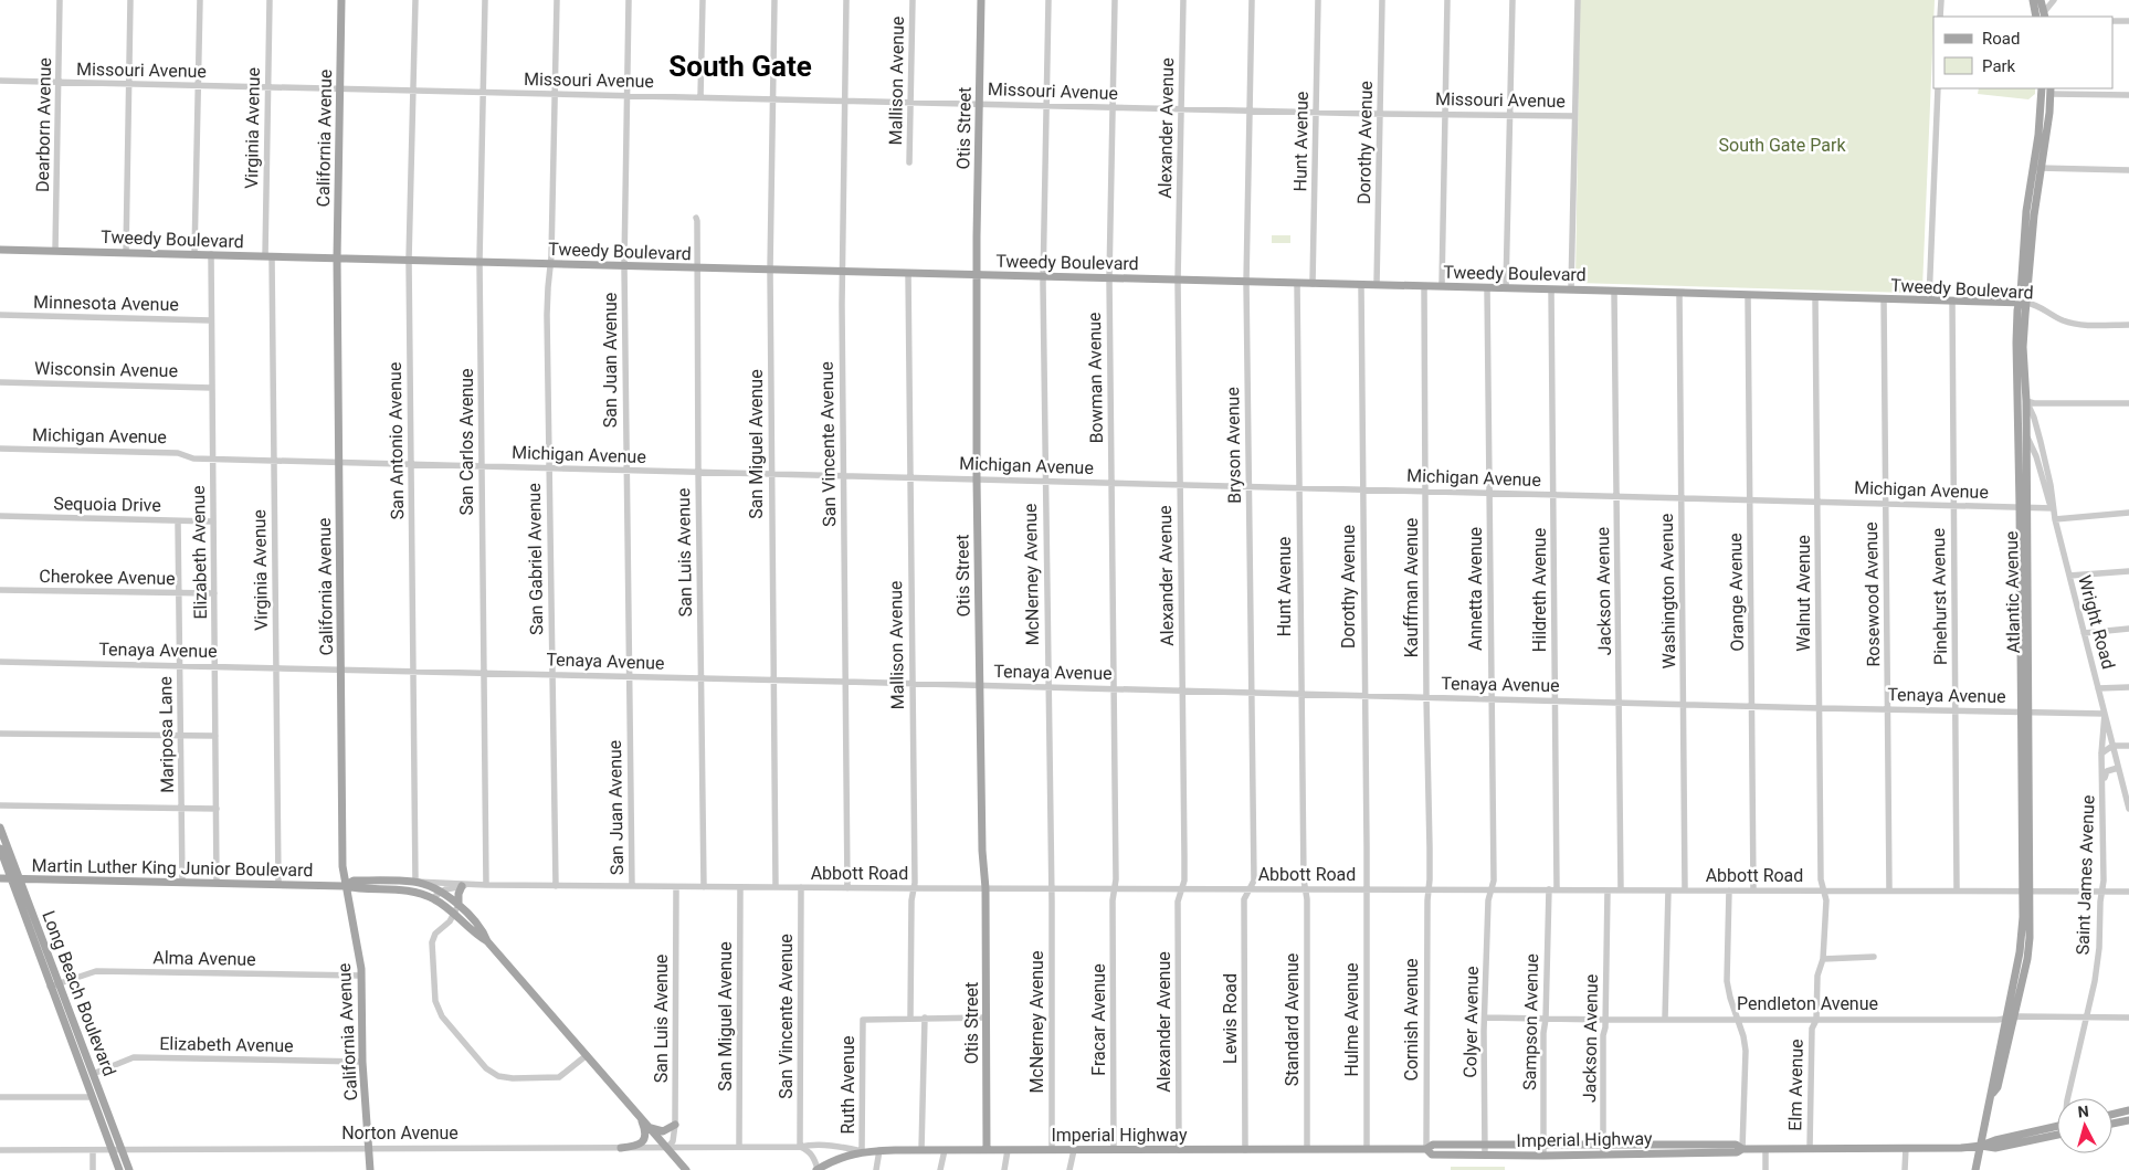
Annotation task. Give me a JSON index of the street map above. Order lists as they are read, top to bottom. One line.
{"streets":{"main road":["Otis Street","California Avenue","Tweedy Boulevard","Atlantic Avenue","Martin Luther King Junior Boulevard","Long Beach Boulevard","Imperial Highway"],"street":["Missouri Avenue","Mallison Avenue","Dearborn Avenue","Virginia Avenue","Alexander Avenue","Hunt Avenue","Dorothy Avenue","Minnesota Avenue","San Juan Avenue","Wisconsin Avenue","Bowman Avenue","Michigan Avenue","San Antonio Avenue","San Carlos Avenue","San Miguel Avenue","San Vincente Avenue","Bryson Avenue","Sequoia Drive","Elizabeth Avenue","San Luis Avenue","San Gabriel Avenue","McNerney Avenue","Cherokee Avenue","Kauffman Avenue","Annetta Avenue","Hildreth Avenue","Jackson Avenue","Washington Avenue","Orange Avenue","Walnut Avenue","Rosewood Avenue","Pinehurst Avenue","Wright Road","Tenaya Avenue","Mariposa Lane","Abbott Road","Saint James Avenue","Alma Avenue","Pendleton Avenue","Lewis Road","Fracar Avenue","Standard Avenue","Hulme Avenue","Cornish Avenue","Colyer Avenue","Sampson Avenue","Ruth Avenue","Elm Avenue","Norton Avenue"]},"crossings":[["Missouri Avenue","Mallison Avenue"],["Missouri Avenue","Dearborn Avenue"],["Missouri Avenue","Virginia Avenue"],["Missouri Avenue","Otis Street"],["Missouri Avenue","Alexander Avenue"],["Missouri Avenue","California Avenue"],["Missouri Avenue","Hunt Avenue"],["Missouri Avenue","Dorothy Avenue"],["Missouri Avenue","San Juan Avenue"],["Missouri Avenue","Bowman Avenue"],["Missouri Avenue","San Antonio Avenue"],["Missouri Avenue","San Carlos Avenue"],["Missouri Avenue","San Miguel Avenue"],["Missouri Avenue","San Vincente Avenue"],["Missouri Avenue","Bryson Avenue"],["Missouri Avenue","San Gabriel Avenue"],["Missouri Avenue","McNerney Avenue"],["Mallison Avenue","Tweedy Boulevard"],["Mallison Avenue","Michigan Avenue"],["Mallison Avenue","Tenaya Avenue"],["Mallison Avenue","Abbott Road"],["Mallison Avenue","Ruth Avenue"],["Dearborn Avenue","Tweedy Boulevard"],["Virginia Avenue","Tweedy Boulevard"],["Virginia Avenue","Michigan Avenue"],["Virginia Avenue","Tenaya Avenue"],["Virginia Avenue","Martin Luther King Junior Boulevard"],["Otis Street","Tweedy Boulevard"],["Otis Street","Michigan Avenue"],["Otis Street","Tenaya Avenue"],["Otis Street","Abbott Road"],["Otis Street","Imperial Highway"],["Alexander Avenue","Tweedy Boulevard"],["Alexander Avenue","Michigan Avenue"],["Alexander Avenue","Tenaya Avenue"],["Alexander Avenue","Abbott Road"],["Alexander Avenue","Imperial Highway"],["California Avenue","Tweedy Boulevard"],["California Avenue","Michigan Avenue"],["California Avenue","Elizabeth Avenue"],["California Avenue","Tenaya Avenue"],["California Avenue","Martin Luther King Junior Boulevard"],["California Avenue","Alma Avenue"],["California Avenue","Norton Avenue"],["Hunt Avenue","Tweedy Boulevard"],["Hunt Avenue","Michigan Avenue"],["Hunt Avenue","Tenaya Avenue"],["Hunt Avenue","Abbott Road"],["Hunt Avenue","Standard Avenue"],["Dorothy Avenue","Tweedy Boulevard"],["Dorothy Avenue","Michigan Avenue"],["Dorothy Avenue","Tenaya Avenue"],["Dorothy Avenue","Abbott Road"],["Dorothy Avenue","Hulme Avenue"],["Tweedy Boulevard","San Juan Avenue"],["Tweedy Boulevard","Bowman Avenue"],["Tweedy Boulevard","San Antonio Avenue"],["Tweedy Boulevard","San Carlos Avenue"],["Tweedy Boulevard","San Miguel Avenue"],["Tweedy Boulevard","San Vincente Avenue"],["Tweedy Boulevard","Bryson Avenue"],["Tweedy Boulevard","Elizabeth Avenue"],["Tweedy Boulevard","San Luis Avenue"],["Tweedy Boulevard","San Gabriel Avenue"],["Tweedy Boulevard","McNerney Avenue"],["Tweedy Boulevard","Kauffman Avenue"],["Tweedy Boulevard","Annetta Avenue"],["Tweedy Boulevard","Hildreth Avenue"],["Tweedy Boulevard","Jackson Avenue"],["Tweedy Boulevard","Washington Avenue"],["Tweedy Boulevard","Orange Avenue"],["Tweedy Boulevard","Atlantic Avenue"],["Tweedy Boulevard","Walnut Avenue"],["Tweedy Boulevard","Rosewood Avenue"],["Tweedy Boulevard","Pinehurst Avenue"],["Minnesota Avenue","Elizabeth Avenue"],["San Juan Avenue","Michigan Avenue"],["San Juan Avenue","Tenaya Avenue"],["San Juan Avenue","Abbott Road"],["Wisconsin Avenue","Elizabeth Avenue"],["Bowman Avenue","Michigan Avenue"],["Bowman Avenue","Tenaya Avenue"],["Bowman Avenue","Abbott Road"],["Bowman Avenue","Fracar Avenue"],["Michigan Avenue","San Antonio Avenue"],["Michigan Avenue","San Carlos Avenue"],["Michigan Avenue","San Miguel Avenue"],["Michigan Avenue","San Vincente Avenue"],["Michigan Avenue","Bryson Avenue"],["Michigan Avenue","Elizabeth Avenue"],["Michigan Avenue","San Luis Avenue"],["Michigan Avenue","San Gabriel Avenue"],["Michigan Avenue","McNerney Avenue"],["Michigan Avenue","Kauffman Avenue"],["Michigan Avenue","Annetta Avenue"],["Michigan Avenue","Hildreth Avenue"],["Michigan Avenue","Jackson Avenue"],["Michigan Avenue","Washington Avenue"],["Michigan Avenue","Orange Avenue"],["Michigan Avenue","Atlantic Avenue"],["Michigan Avenue","Walnut Avenue"],["Michigan Avenue","Rosewood Avenue"],["Michigan Avenue","Pinehurst Avenue"],["Michigan Avenue","Wright Road"],["San Antonio Avenue","Tenaya Avenue"],["San Antonio Avenue","Martin Luther King Junior Boulevard"],["San Antonio Avenue","Abbott Road"],["San Carlos Avenue","Tenaya Avenue"],["San Carlos Avenue","Abbott Road"],["San Miguel Avenue","Tenaya Avenue"],["San Miguel Avenue","Abbott Road"],["San Miguel Avenue","Norton Avenue"],["San Vincente Avenue","Tenaya Avenue"],["San Vincente Avenue","Abbott Road"],["San Vincente Avenue","Norton Avenue"],["Bryson Avenue","Tenaya Avenue"],["Bryson Avenue","Abbott Road"],["Bryson Avenue","Lewis Road"],["Sequoia Drive","Elizabeth Avenue"],["Sequoia Drive","Mariposa Lane"],["Elizabeth Avenue","Cherokee Avenue"],["Elizabeth Avenue","Tenaya Avenue"],["Elizabeth Avenue","Martin Luther King Junior Boulevard"],["Elizabeth Avenue","Long Beach Boulevard"],["San Luis Avenue","Tenaya Avenue"],["San Luis Avenue","Martin Luther King Junior Boulevard"],["San Luis Avenue","Abbott Road"],["San Luis Avenue","Norton Avenue"],["San Gabriel Avenue","Tenaya Avenue"],["San Gabriel Avenue","Abbott Road"],["McNerney Avenue","Tenaya Avenue"],["McNerney Avenue","Abbott Road"],["McNerney Avenue","Imperial Highway"],["Cherokee Avenue","Mariposa Lane"],["Kauffman Avenue","Tenaya Avenue"],["Kauffman Avenue","Abbott Road"],["Kauffman Avenue","Cornish Avenue"],["Annetta Avenue","Tenaya Avenue"],["Annetta Avenue","Abbott Road"],["Annetta Avenue","Colyer Avenue"],["Hildreth Avenue","Tenaya Avenue"],["Hildreth Avenue","Abbott Road"],["Jackson Avenue","Tenaya Avenue"],["Jackson Avenue","Abbott Road"],["Jackson Avenue","Pendleton Avenue"],["Jackson Avenue","Imperial Highway"],["Washington Avenue","Tenaya Avenue"],["Washington Avenue","Abbott Road"],["Orange Avenue","Tenaya Avenue"],["Orange Avenue","Abbott Road"],["Atlantic Avenue","Wright Road"],["Atlantic Avenue","Tenaya Avenue"],["Atlantic Avenue","Abbott Road"],["Atlantic Avenue","Pendleton Avenue"],["Atlantic Avenue","Imperial Highway"],["Walnut Avenue","Tenaya Avenue"],["Walnut Avenue","Abbott Road"],["Walnut Avenue","Elm Avenue"],["Rosewood Avenue","Tenaya Avenue"],["Rosewood Avenue","Abbott Road"],["Pinehurst Avenue","Tenaya Avenue"],["Pinehurst Avenue","Abbott Road"],["Wright Road","Tenaya Avenue"],["Wright Road","Saint James Avenue"],["Tenaya Avenue","Mariposa Lane"],["Tenaya Avenue","Saint James Avenue"],["Mariposa Lane","Martin Luther King Junior Boulevard"],["Martin Luther King Junior Boulevard","Abbott Road"],["Martin Luther King Junior Boulevard","Long Beach Boulevard"],["Martin Luther King Junior Boulevard","Norton Avenue"],["Abbott Road","Saint James Avenue"],["Abbott Road","Lewis Road"],["Abbott Road","Fracar Avenue"],["Abbott Road","Standard Avenue"],["Abbott Road","Hulme Avenue"],["Abbott Road","Cornish Avenue"],["Abbott Road","Colyer Avenue"],["Abbott Road","Sampson Avenue"],["Abbott Road","Elm Avenue"],["Saint James Avenue","Pendleton Avenue"],["Alma Avenue","Long Beach Boulevard"],["Long Beach Boulevard","Norton Avenue"],["Pendleton Avenue","Colyer Avenue"],["Pendleton Avenue","Sampson Avenue"],["Pendleton Avenue","Elm Avenue"],["Lewis Road","Imperial Highway"],["Fracar Avenue","Imperial Highway"],["Standard Avenue","Imperial Highway"],["Hulme Avenue","Imperial Highway"],["Cornish Avenue","Imperial Highway"],["Colyer Avenue","Imperial Highway"],["Sampson Avenue","Imperial Highway"],["Ruth Avenue","Norton Avenue"],["Ruth Avenue","Imperial Highway"],["Elm Avenue","Imperial Highway"],["Norton Avenue","Imperial Highway"]],"districts":["South Gate"],"parks":["South Gate Park"],"legend":["Road","Park"],"north":"top"}
